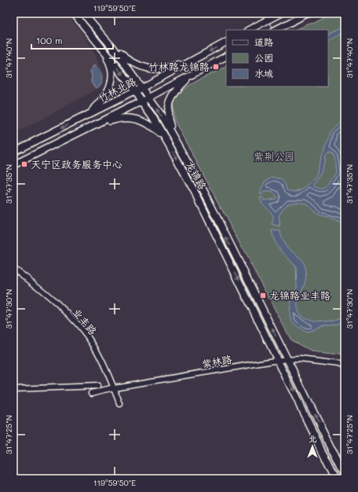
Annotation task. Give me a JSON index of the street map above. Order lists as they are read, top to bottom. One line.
{"streets":{"main road":["竹林北路","龙锦路"],"street":["业丰路","紫林路"]},"crossings":[["竹林北路","龙锦路"],["龙锦路","紫林路"],["业丰路","紫林路"]],"parks":["紫荆公园"],"places":{"transit":["竹林路龙锦路","天宁区政务服务中心","龙锦路业丰路"]},"legend":["道路","公园","水域"],"scale_bar":"100 m","north":"top","coordinates":["119°59'50\"E","31°47'40\"N","31°47'35\"N","31°47'30\"N","31°47'25\"N"]}
